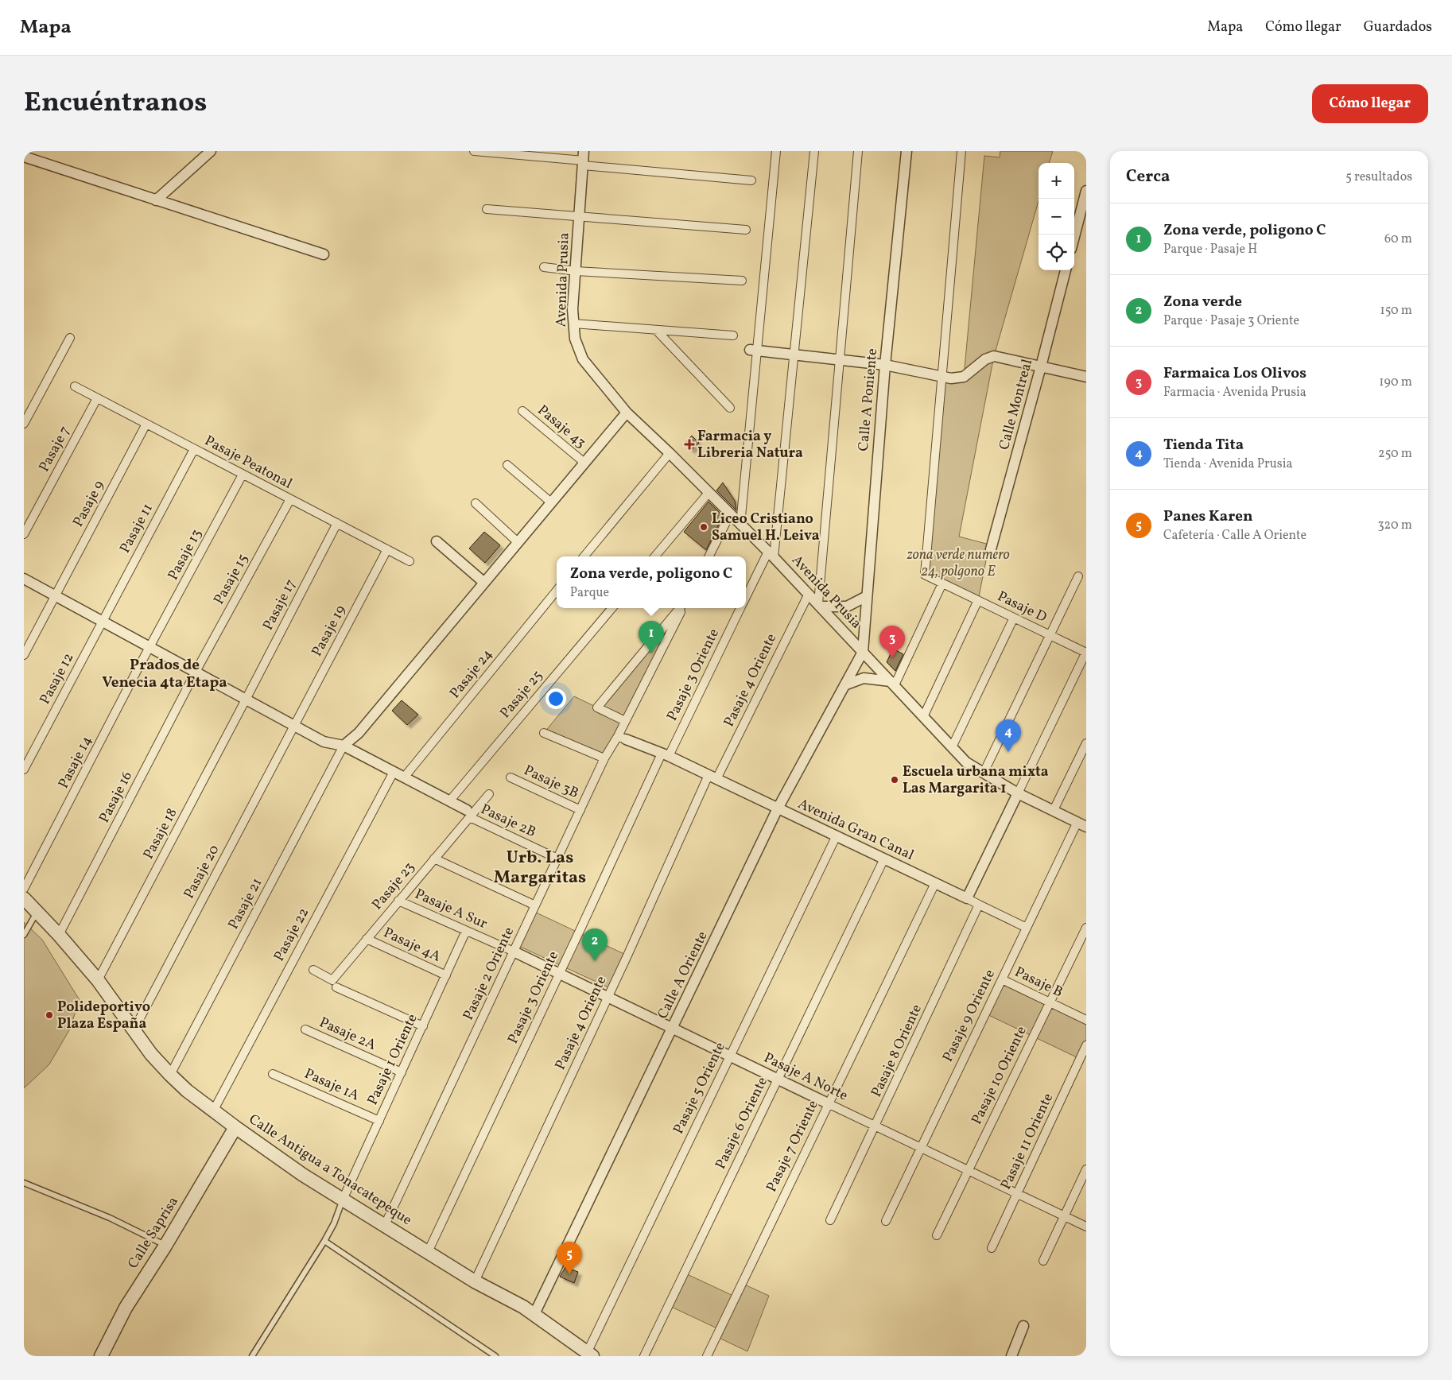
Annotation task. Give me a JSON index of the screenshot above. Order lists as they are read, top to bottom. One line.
{"streets":{"street":["Avenida Prusia","Calle A Poniente","Calle Montreal","Pasaje 43","Pasaje 7","Pasaje Peatonal","Pasaje 9","Pasaje 11","Pasaje 13","Pasaje 15","Pasaje 17","Pasaje D","Pasaje 19","Pasaje 24","Pasaje 3 Oriente","Pasaje 12","Pasaje 4 Oriente","Pasaje 25","Pasaje 14","Pasaje 3B","Pasaje 16","Pasaje 2B","Avenida Gran Canal","Pasaje 18","Pasaje 20","Pasaje 23","Pasaje 21","Pasaje A Sur","Pasaje 22","Pasaje 4A","Pasaje 2 Oriente","Calle A Oriente","Pasaje B","Pasaje 9 Oriente","Pasaje 2A","Pasaje 8 Oriente","Pasaje 1 Oriente","Pasaje 10 Oriente","Pasaje A Norte","Pasaje 1A","Pasaje 5 Oriente","Pasaje 6 Oriente","Pasaje 11 Oriente","Pasaje 7 Oriente","Calle Antigua a Tonacatepeque","Calle Saprisa"]},"crossings":[["Avenida Prusia","Calle A Poniente"],["Avenida Prusia","Pasaje 3 Oriente"],["Avenida Prusia","Pasaje 4 Oriente"],["Avenida Prusia","Calle A Oriente"],["Avenida Prusia","Pasaje 9 Oriente"],["Calle A Poniente","Calle A Oriente"],["Pasaje 7","Pasaje Peatonal"],["Pasaje Peatonal","Pasaje 9"],["Pasaje Peatonal","Pasaje 11"],["Pasaje Peatonal","Pasaje 13"],["Pasaje Peatonal","Pasaje 15"],["Pasaje Peatonal","Pasaje 17"],["Pasaje Peatonal","Pasaje 19"],["Pasaje 11","Pasaje 12"],["Pasaje 13","Pasaje 14"],["Pasaje 15","Pasaje 16"],["Pasaje 17","Pasaje 18"],["Pasaje 19","Pasaje 20"],["Pasaje 3 Oriente","Avenida Gran Canal"],["Pasaje 3 Oriente","Pasaje A Norte"],["Pasaje 3 Oriente","Calle Antigua a Tonacatepeque"],["Pasaje 4 Oriente","Avenida Gran Canal"],["Pasaje 4 Oriente","Pasaje A Norte"],["Pasaje 4 Oriente","Calle Antigua a Tonacatepeque"],["Pasaje 3B","Pasaje 2 Oriente"],["Pasaje 16","Calle Antigua a Tonacatepeque"],["Pasaje 2B","Pasaje 23"],["Pasaje 2B","Pasaje 2 Oriente"],["Avenida Gran Canal","Pasaje 2 Oriente"],["Avenida Gran Canal","Calle A Oriente"],["Avenida Gran Canal","Pasaje 5 Oriente"],["Avenida Gran Canal","Pasaje 6 Oriente"],["Avenida Gran Canal","Pasaje 7 Oriente"],["Pasaje 18","Calle Antigua a Tonacatepeque"],["Pasaje 20","Calle Antigua a Tonacatepeque"],["Pasaje 23","Pasaje A Sur"],["Pasaje 23","Pasaje 4A"],["Pasaje 21","Calle Antigua a Tonacatepeque"],["Pasaje A Sur","Pasaje 2 Oriente"],["Pasaje A Sur","Pasaje 1 Oriente"],["Pasaje A Sur","Pasaje A Norte"],["Pasaje 22","Calle Antigua a Tonacatepeque"],["Pasaje 4A","Pasaje 1 Oriente"],["Pasaje 2 Oriente","Pasaje A Norte"],["Pasaje 2 Oriente","Calle Antigua a Tonacatepeque"],["Calle A Oriente","Pasaje A Norte"],["Calle A Oriente","Calle Antigua a Tonacatepeque"],["Pasaje B","Pasaje 9 Oriente"],["Pasaje B","Pasaje 10 Oriente"],["Pasaje 9 Oriente","Pasaje A Norte"],["Pasaje 2A","Pasaje 1 Oriente"],["Pasaje 8 Oriente","Pasaje A Norte"],["Pasaje 1 Oriente","Pasaje 1A"],["Pasaje 1 Oriente","Calle Antigua a Tonacatepeque"],["Pasaje 10 Oriente","Pasaje A Norte"],["Pasaje A Norte","Pasaje 5 Oriente"],["Pasaje A Norte","Pasaje 6 Oriente"],["Pasaje A Norte","Pasaje 11 Oriente"],["Pasaje A Norte","Pasaje 7 Oriente"],["Pasaje 5 Oriente","Calle Antigua a Tonacatepeque"],["Calle Antigua a Tonacatepeque","Calle Saprisa"]],"districts":["Prados de Venecia 4ta Etapa","Urb. Las Margaritas"],"parks":["zona verde numero 24, polgono E"],"places":{"health":["Farmacia y Libreria Natura"],"other":["Liceo Cristiano Samuel H. Leiva","Escuela urbana mixta Las Margarita 1","Polideportivo Plaza España"]},"page":{"header":"Mapa","nav":["Mapa","Cómo llegar","Guardados"],"title":"Encuéntranos","buttons":"Cómo llegar","heading":["Cerca","5 resultados"],"map_buttons":["+","−"],"list":[{"mark":"1","name":"Zona verde, poligono C","note":"Parque · Pasaje H","value":"60 m"},{"mark":"2","name":"Zona verde","note":"Parque · Pasaje 3 Oriente","value":"150 m"},{"mark":"3","name":"Farmaica Los Olivos","note":"Farmacia · Avenida Prusia","value":"190 m"},{"mark":"4","name":"Tienda Tita","note":"Tienda · Avenida Prusia","value":"250 m"},{"mark":"5","name":"Panes Karen","note":"Cafetería · Calle A Oriente","value":"320 m"}],"popup":["Zona verde, poligono C","Parque"],"pins":["1","3","4","2","5"]}}
